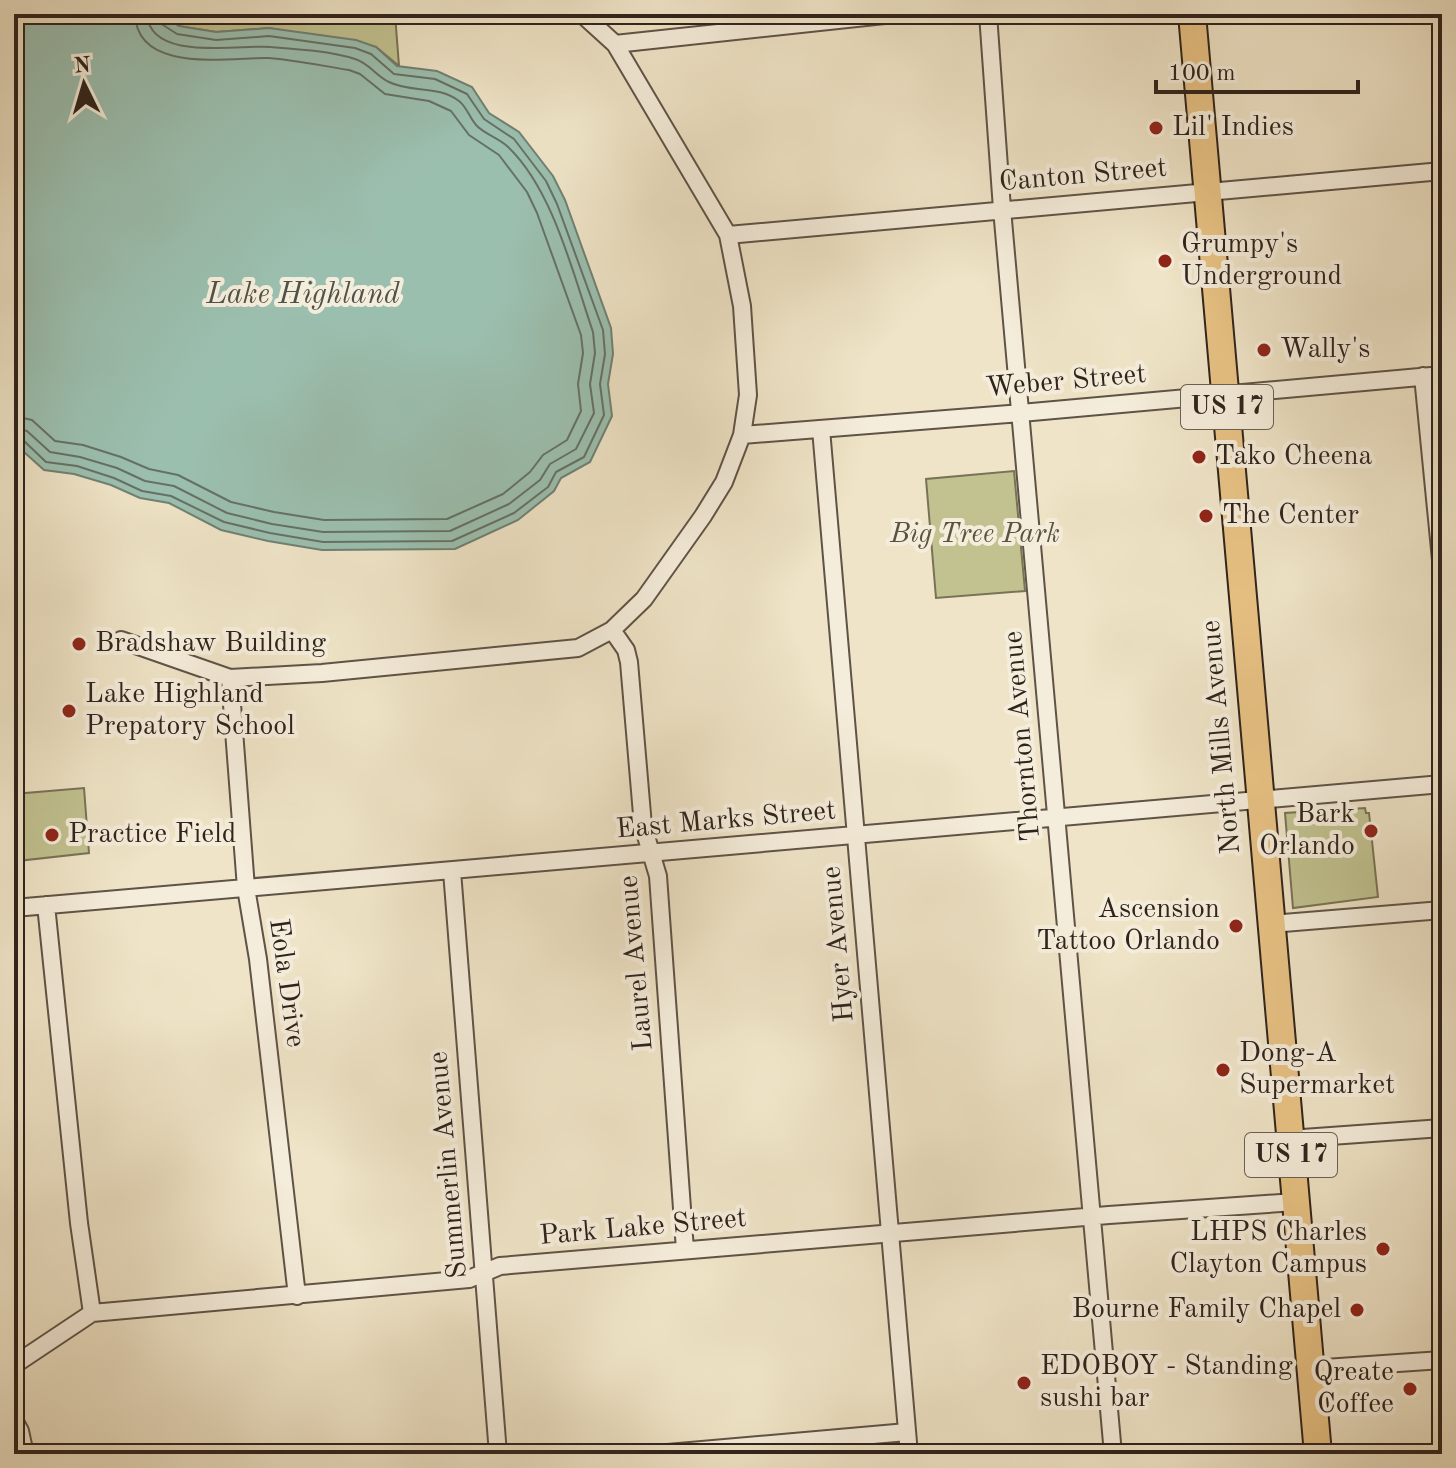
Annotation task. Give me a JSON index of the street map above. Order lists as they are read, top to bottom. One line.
{"streets":{"main road":["US 17","North Mills Avenue"],"street":["Canton Street","Weber Street","Thornton Avenue","East Marks Street","Hyer Avenue","Laurel Avenue","Eola Drive","Summerlin Avenue","Park Lake Street"]},"crossings":[["Canton Street","Thornton Avenue"],["Canton Street","North Mills Avenue"],["Weber Street","Thornton Avenue"],["Weber Street","North Mills Avenue"],["Weber Street","Hyer Avenue"],["Thornton Avenue","East Marks Street"],["Thornton Avenue","Park Lake Street"],["North Mills Avenue","East Marks Street"],["North Mills Avenue","Park Lake Street"],["East Marks Street","Hyer Avenue"],["East Marks Street","Laurel Avenue"],["East Marks Street","Eola Drive"],["East Marks Street","Summerlin Avenue"],["Hyer Avenue","Park Lake Street"],["Laurel Avenue","Park Lake Street"],["Eola Drive","Park Lake Street"],["Summerlin Avenue","Park Lake Street"]],"water":["Lake Highland"],"parks":["Big Tree Park"],"places":["Lil' Indies","Grumpy's Underground","Wally's","Tako Cheena","The Center","Bradshaw Building","Lake Highland Prepatory School","Bark Orlando","Practice Field","Ascension Tattoo Orlando","Dong-A Supermarket","LHPS Charles Clayton Campus","Bourne Family Chapel","EDOBOY - Standing sushi bar","Qreate Coffee"],"scale_bar":"100 m","north":"top"}
